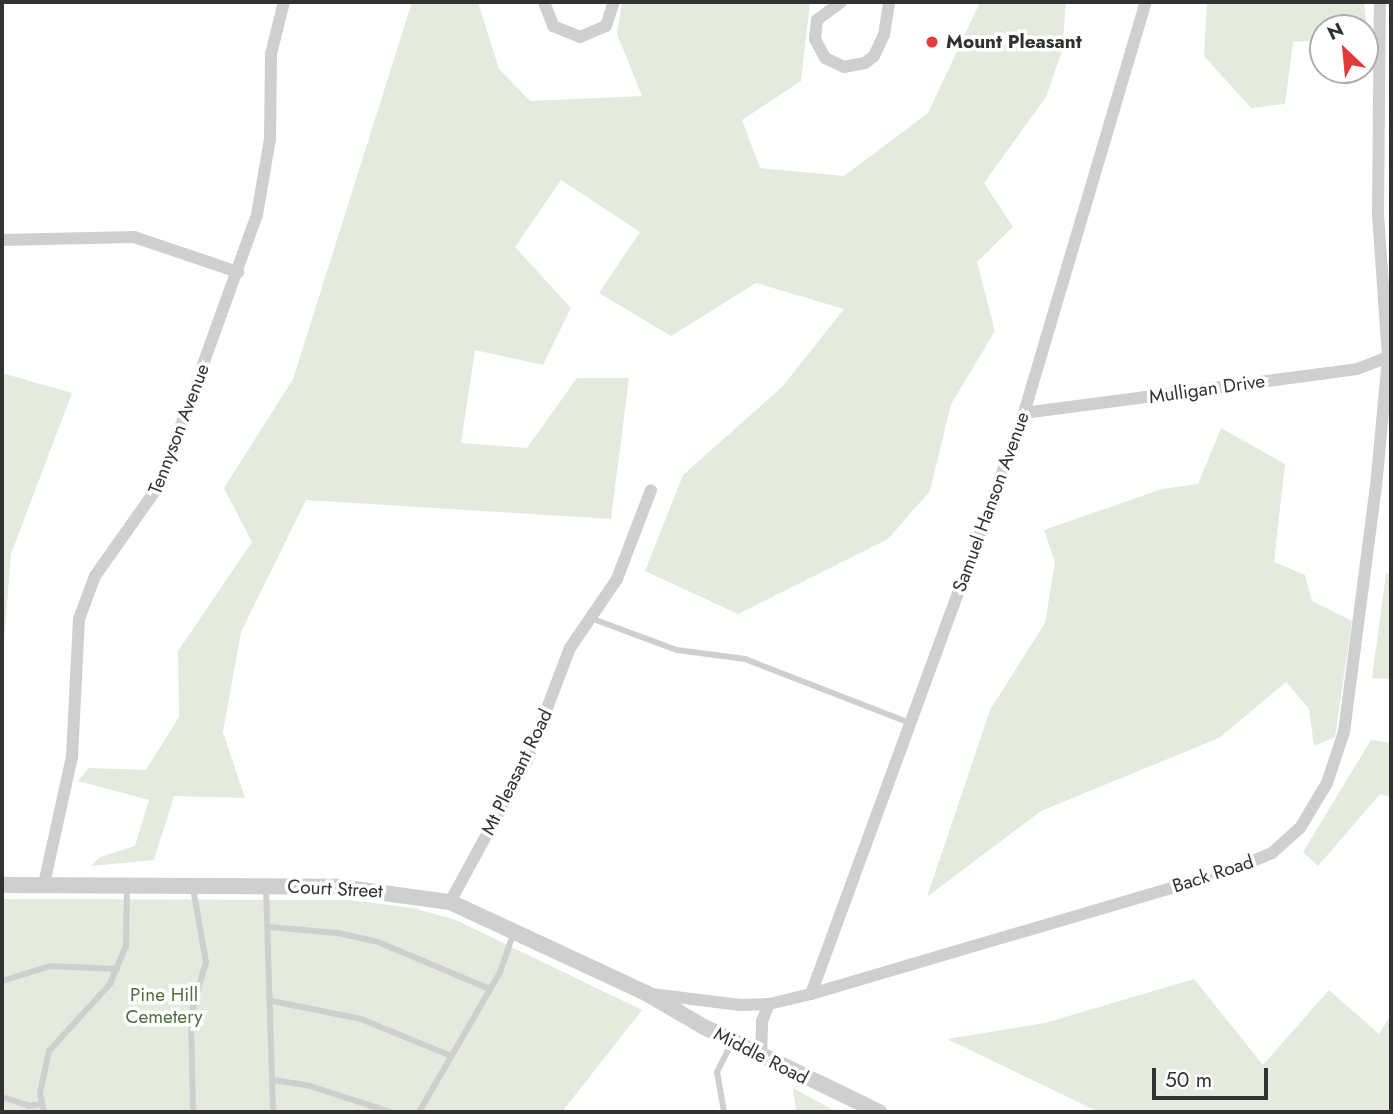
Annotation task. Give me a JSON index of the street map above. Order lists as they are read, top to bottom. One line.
{"streets":{"street":["Mulligan Drive","Tennyson Avenue","Samuel Hanson Avenue","Mt Pleasant Road","Back Road","Court Street","Middle Road"]},"crossings":[["Mulligan Drive","Samuel Hanson Avenue"],["Mulligan Drive","Back Road"],["Tennyson Avenue","Court Street"],["Samuel Hanson Avenue","Back Road"],["Mt Pleasant Road","Court Street"],["Back Road","Court Street"],["Back Road","Middle Road"],["Court Street","Middle Road"]],"parks":["Pine Hill Cemetery"],"places":["Mount Pleasant"],"scale_bar":"50 m","north":"top left"}
